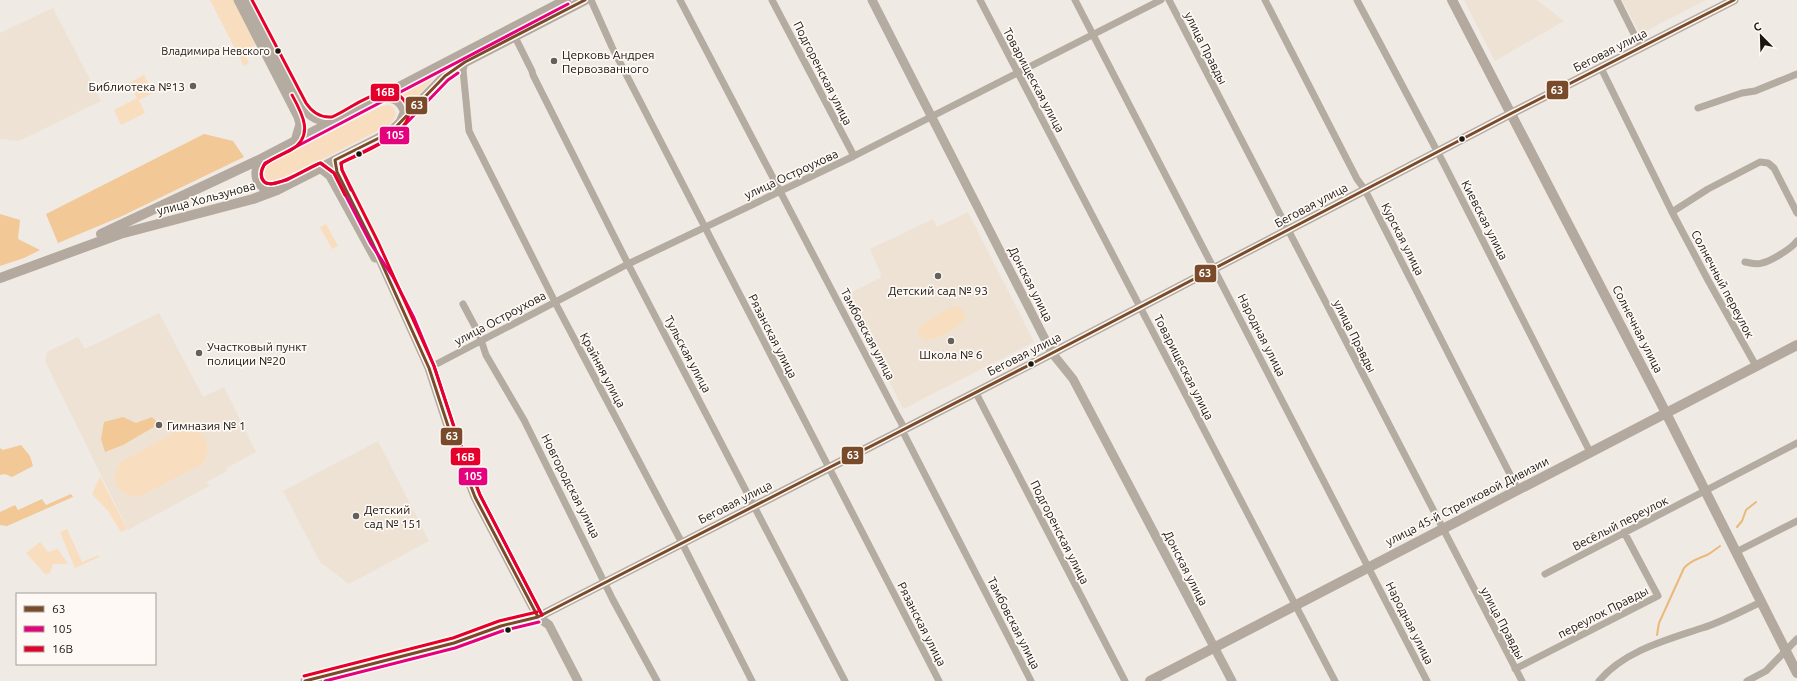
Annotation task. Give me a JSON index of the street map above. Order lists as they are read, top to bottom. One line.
{"streets":{"main road":["улица Хользунова","Солнечная улица","улица 45-й Стрелковой Дивизии"],"street":["улица Правды","Беговая улица","Подгоренская улица","Товарищеская улица","улица Остроухова","Киевская улица","Курская улица","Донская улица","Солнечный переулок","Тамбовская улица","Народная улица","Рязанская улица","Тульская улица","Крайняя улица","Новгородская улица","Весёлый переулок","переулок Правды"]},"crossings":[["улица Правды","Беговая улица"],["улица Правды","улица 45-й Стрелковой Дивизии"],["улица Правды","переулок Правды"],["Беговая улица","Подгоренская улица"],["Беговая улица","Товарищеская улица"],["Беговая улица","Киевская улица"],["Беговая улица","Курская улица"],["Беговая улица","Донская улица"],["Беговая улица","Солнечный переулок"],["Беговая улица","Солнечная улица"],["Беговая улица","Тамбовская улица"],["Беговая улица","Народная улица"],["Беговая улица","Рязанская улица"],["Беговая улица","Тульская улица"],["Беговая улица","Крайняя улица"],["Беговая улица","Новгородская улица"],["Подгоренская улица","улица Остроухова"],["Товарищеская улица","улица Остроухова"],["Товарищеская улица","улица 45-й Стрелковой Дивизии"],["улица Остроухова","Донская улица"],["улица Остроухова","Тамбовская улица"],["улица Остроухова","Народная улица"],["улица Остроухова","Рязанская улица"],["улица Остроухова","Тульская улица"],["улица Остроухова","Крайняя улица"],["улица Остроухова","Новгородская улица"],["улица Хользунова","Тульская улица"],["улица Хользунова","Крайняя улица"],["Киевская улица","улица 45-й Стрелковой Дивизии"],["Курская улица","улица 45-й Стрелковой Дивизии"],["Донская улица","улица 45-й Стрелковой Дивизии"],["Солнечный переулок","улица 45-й Стрелковой Дивизии"],["Солнечная улица","улица 45-й Стрелковой Дивизии"],["Солнечная улица","Весёлый переулок"],["Народная улица","улица 45-й Стрелковой Дивизии"],["Весёлый переулок","переулок Правды"]],"places":["Владимира Невского","Церковь Андрея Первозванного","Библиотека №13","Детский сад № 93","Школа № 6","Участковый пункт полиции №20","Гимназия № 1","Детский сад № 151"],"lines":["transit line 63","transit line 16В","transit line 105"],"legend":["63","105","16В"],"north":"top left"}
